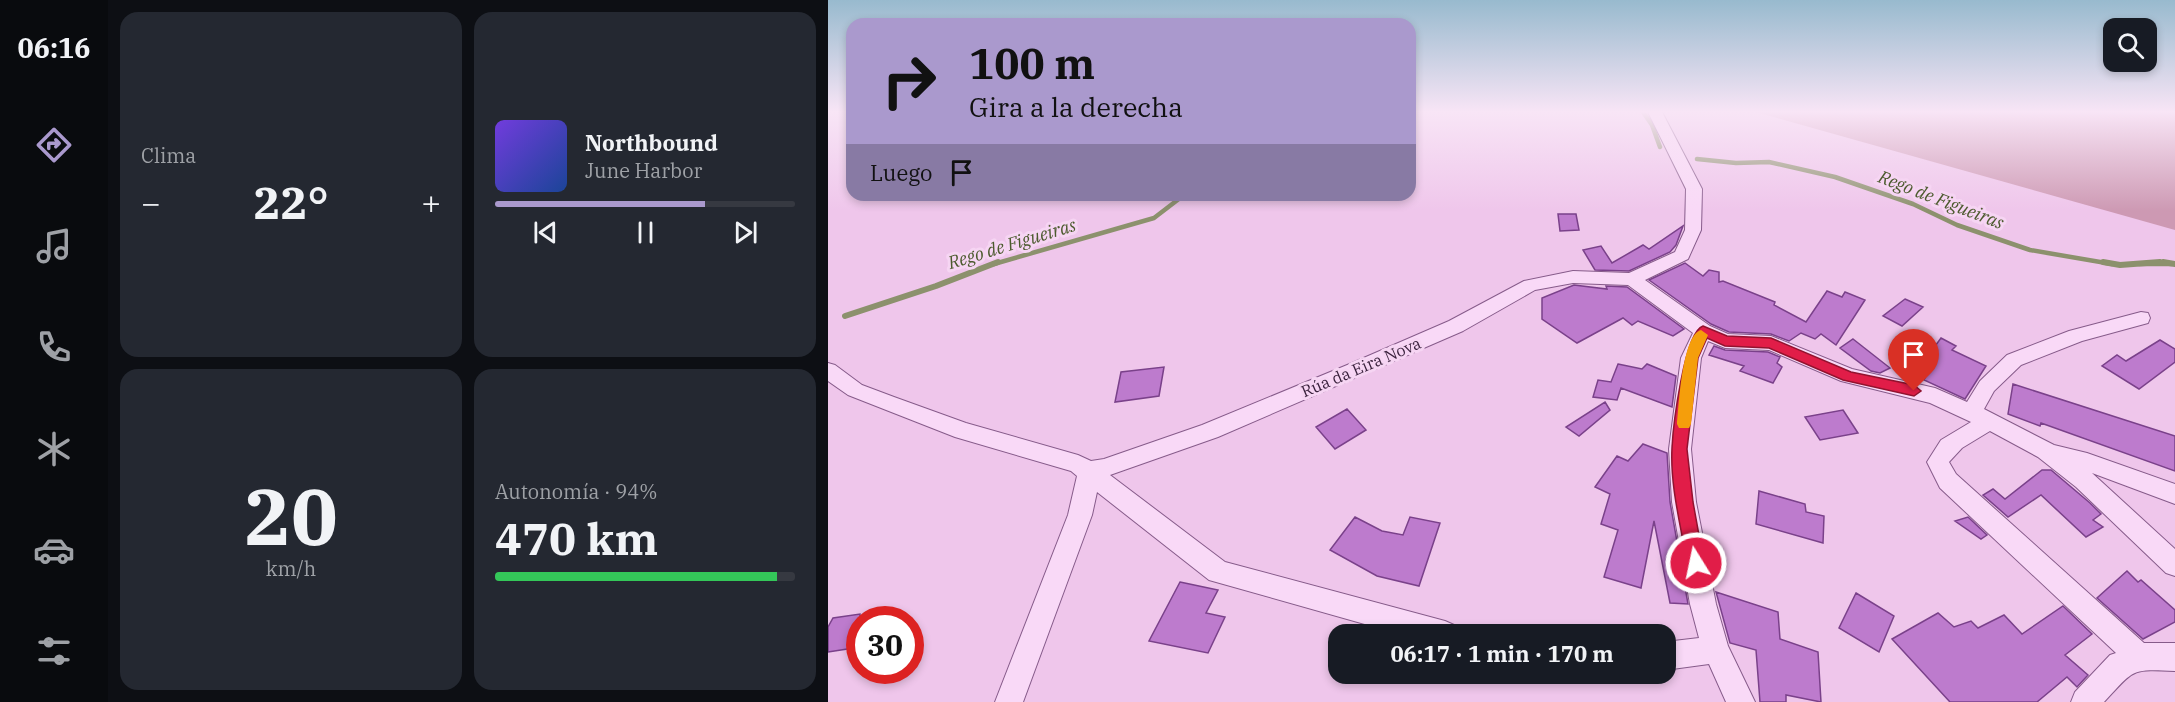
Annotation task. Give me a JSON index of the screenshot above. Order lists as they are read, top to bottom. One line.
{"streets":{"street":["Rúa da Eira Nova"]},"water":["Rego de Figueiras"],"page":{"tabs":"06:16","tile":["Clima",["20","km/h"],["Autonomía · 94%","470 km"]],"turn":["100 m","Gira a la derecha"],"song":["Northbound","June Harbor"],"then":"Luego","heat":["−","22°","+"],"limit":"30","trip":"06:17 · 1 min · 170 m"}}
